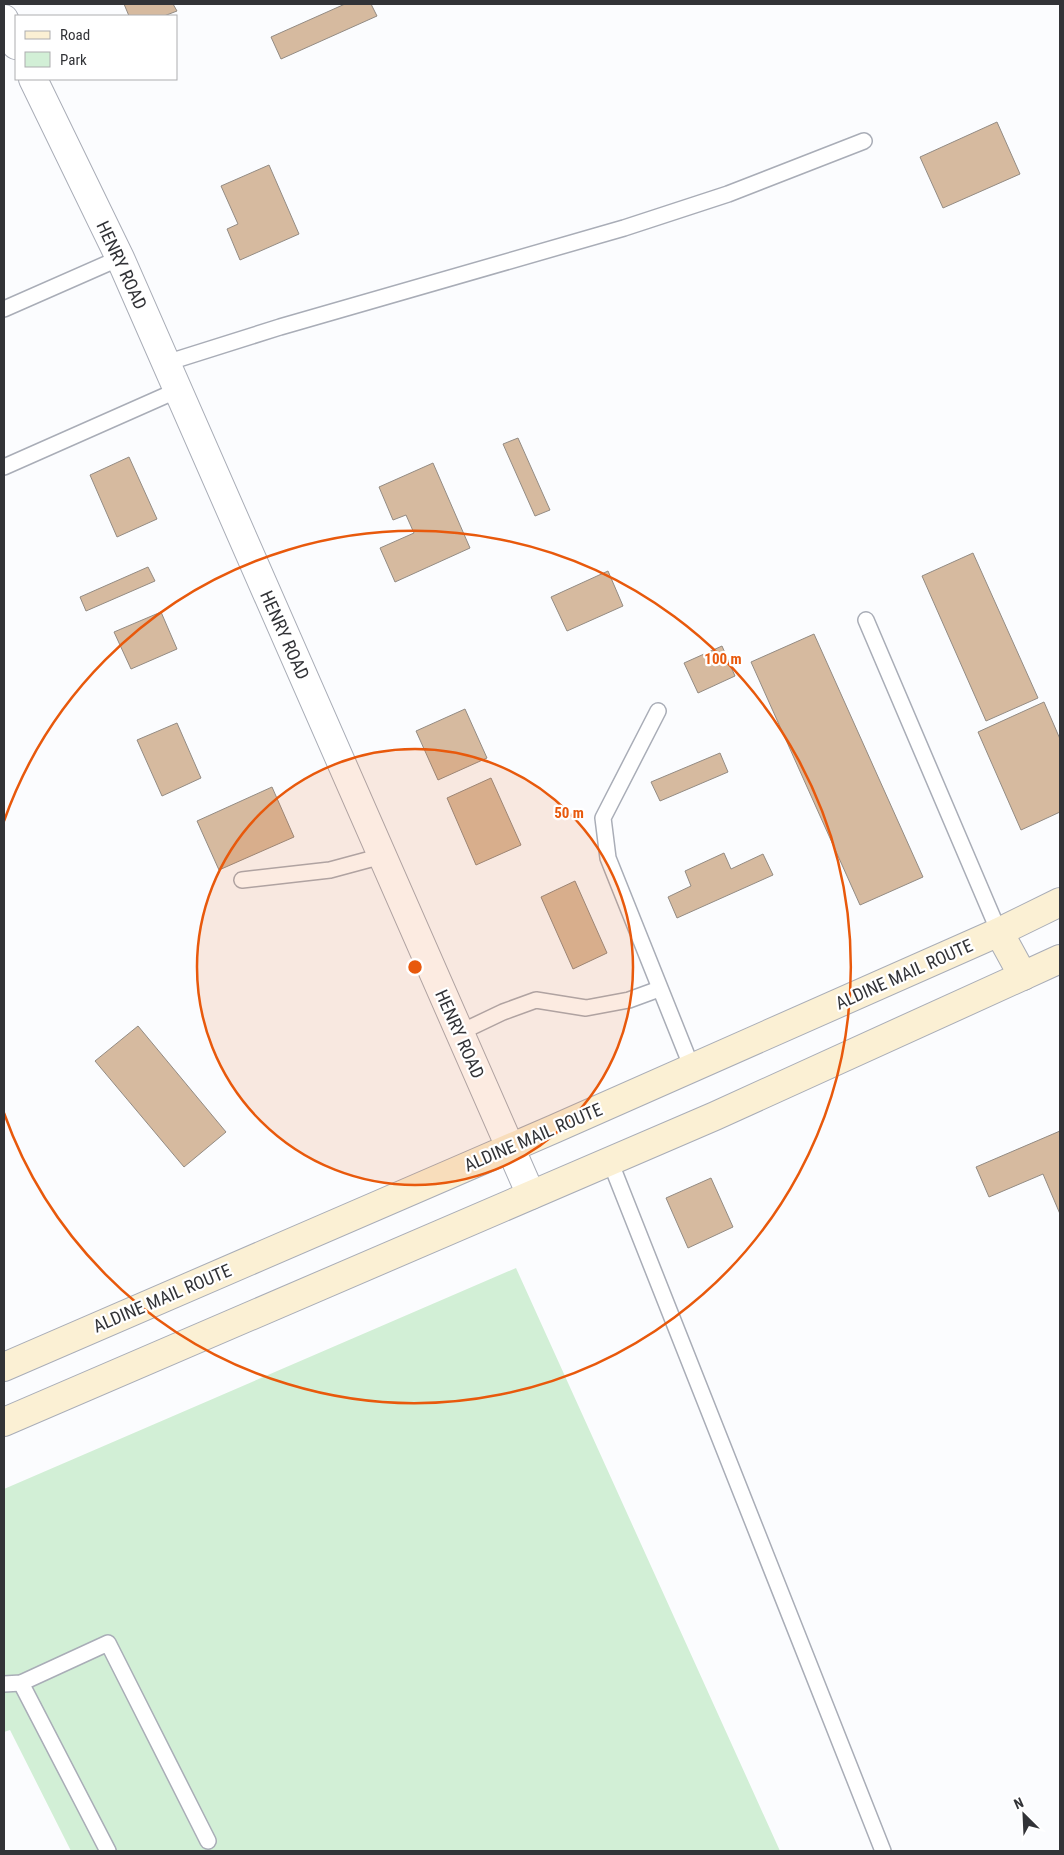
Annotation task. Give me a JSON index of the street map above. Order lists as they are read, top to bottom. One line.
{"streets":{"main road":["ALDINE MAIL ROUTE"],"street":["HENRY ROAD"]},"crossings":[["HENRY ROAD","ALDINE MAIL ROUTE"]],"legend":["Road","Park"],"north":"top left","rings":["100 m","50 m"]}
